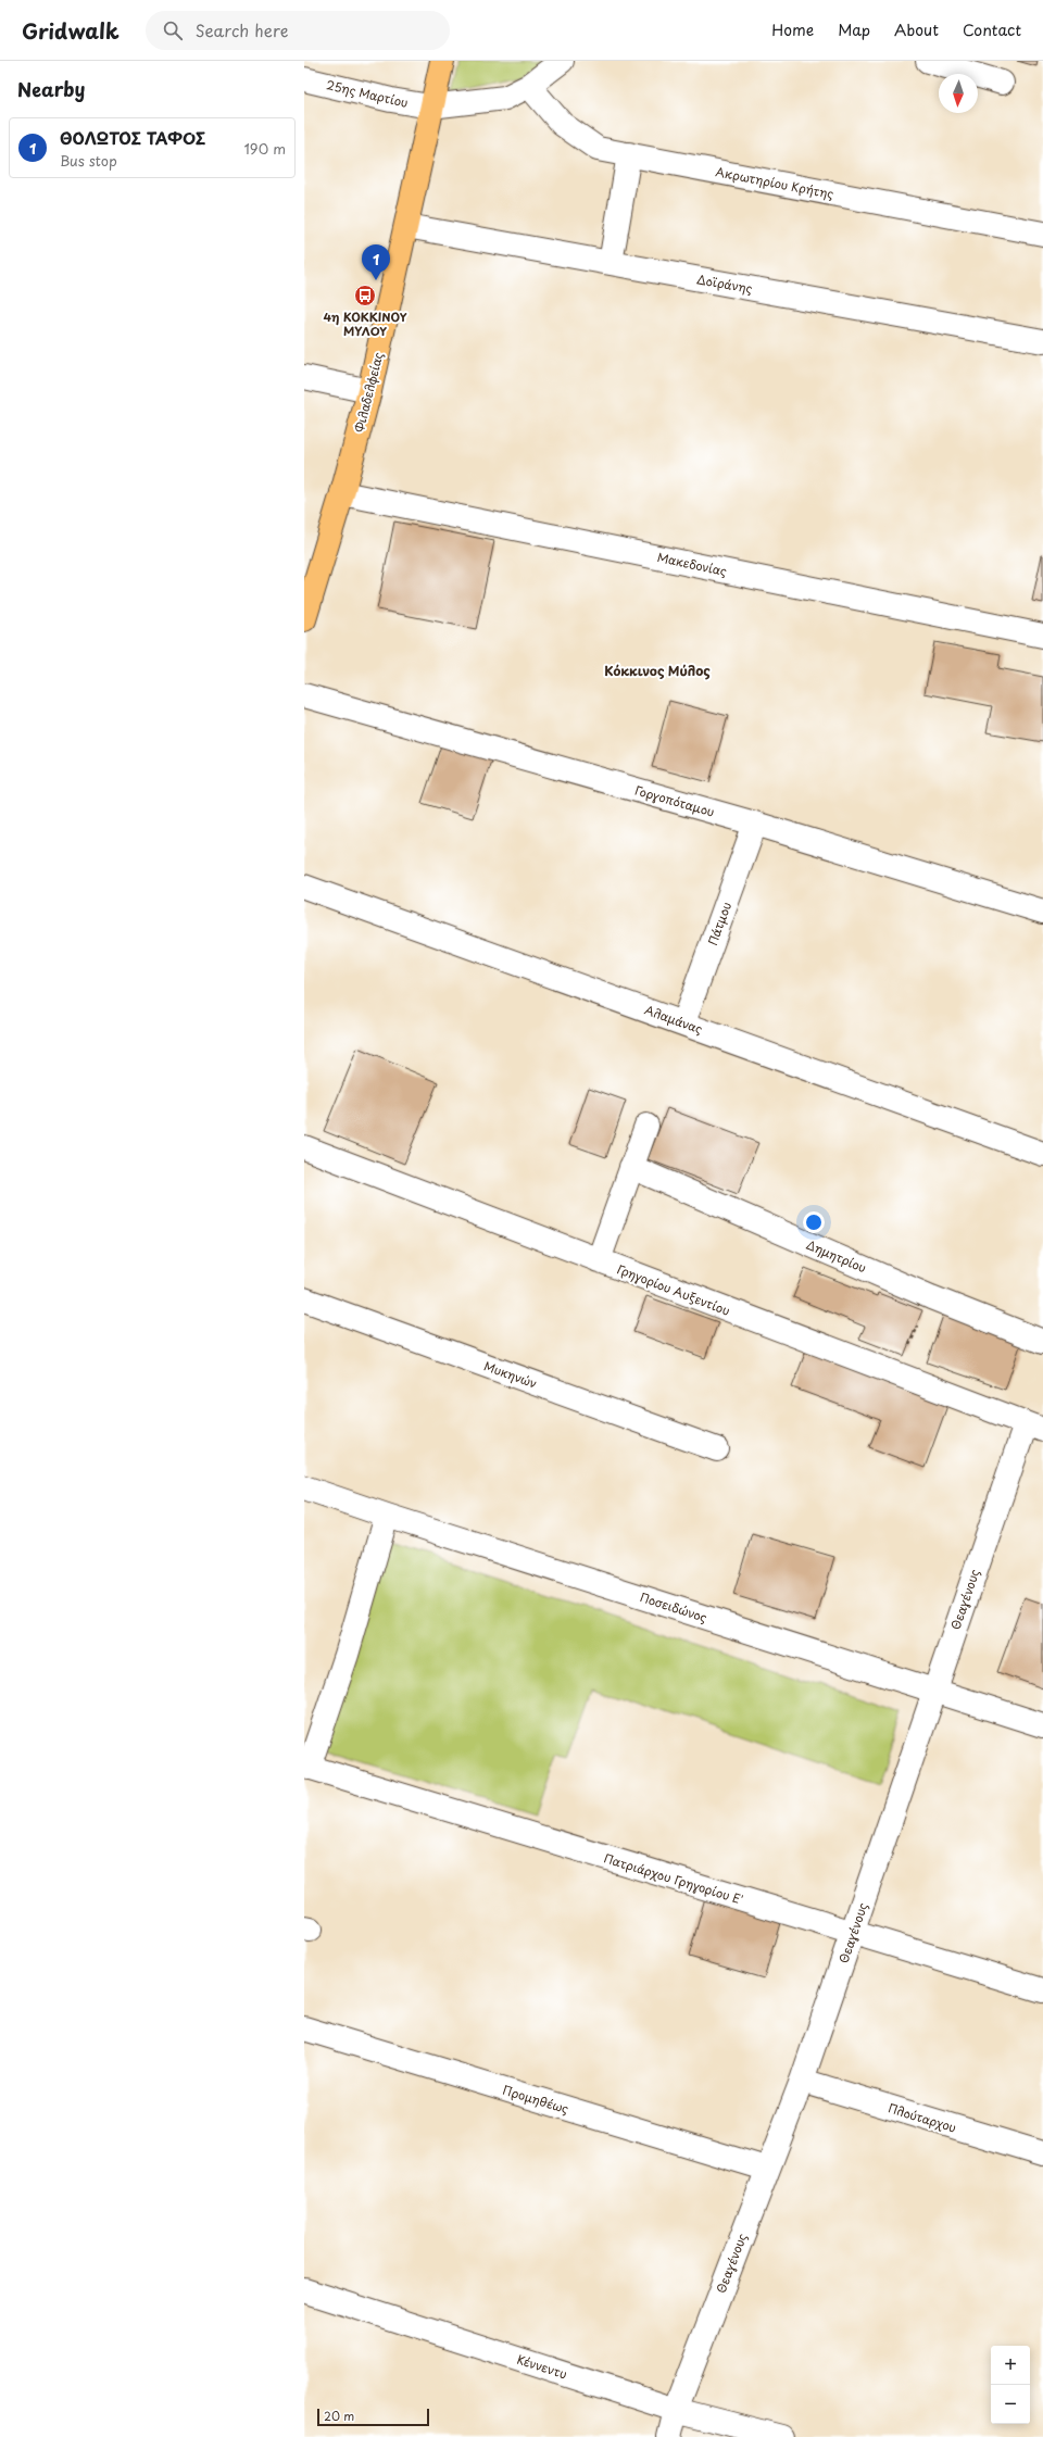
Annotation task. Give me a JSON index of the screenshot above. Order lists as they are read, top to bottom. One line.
{"streets":{"main road":["Φιλαδελφείας"],"street":["25ης Μαρτίου","Ακρωτηρίου Κρήτης","Δοϊράνης","Μακεδονίας","Γοργοπόταμου","Πάτμου","Αλαμάνας","Δημητρίου","Γρηγορίου Αυξεντίου","Μυκηνών","Θεαγένους","Ποσειδώνος","Πατριάρχου Γρηγορίου E'","Προμηθέως","Πλούταρχου","Κέννεντυ"]},"crossings":[["25ης Μαρτίου","Ακρωτηρίου Κρήτης"],["25ης Μαρτίου","Φιλαδελφείας"],["Δοϊράνης","Φιλαδελφείας"],["Φιλαδελφείας","Μακεδονίας"],["Γοργοπόταμου","Πάτμου"],["Πάτμου","Αλαμάνας"],["Γρηγορίου Αυξεντίου","Θεαγένους"],["Θεαγένους","Ποσειδώνος"],["Θεαγένους","Πατριάρχου Γρηγορίου E'"],["Θεαγένους","Προμηθέως"],["Θεαγένους","Πλούταρχου"],["Θεαγένους","Κέννεντυ"]],"districts":["Κόκκινος Μύλος"],"places":{"bus stop":["4η ΚΟΚΚΙΝΟΥ ΜΥΛΟΥ"]},"scale_bar":"20 m","north":"bottom","page":{"header":"Gridwalk","search":"Search here","nav":["Home","Map","About","Contact"],"heading":"Nearby","list":[{"mark":"1","name":"ΘΟΛΩΤΟΣ ΤΑΦΟΣ","note":"Bus stop","value":"190 m"}],"pins":"1","map_buttons":["+","−"],"scale":"20 m"}}
